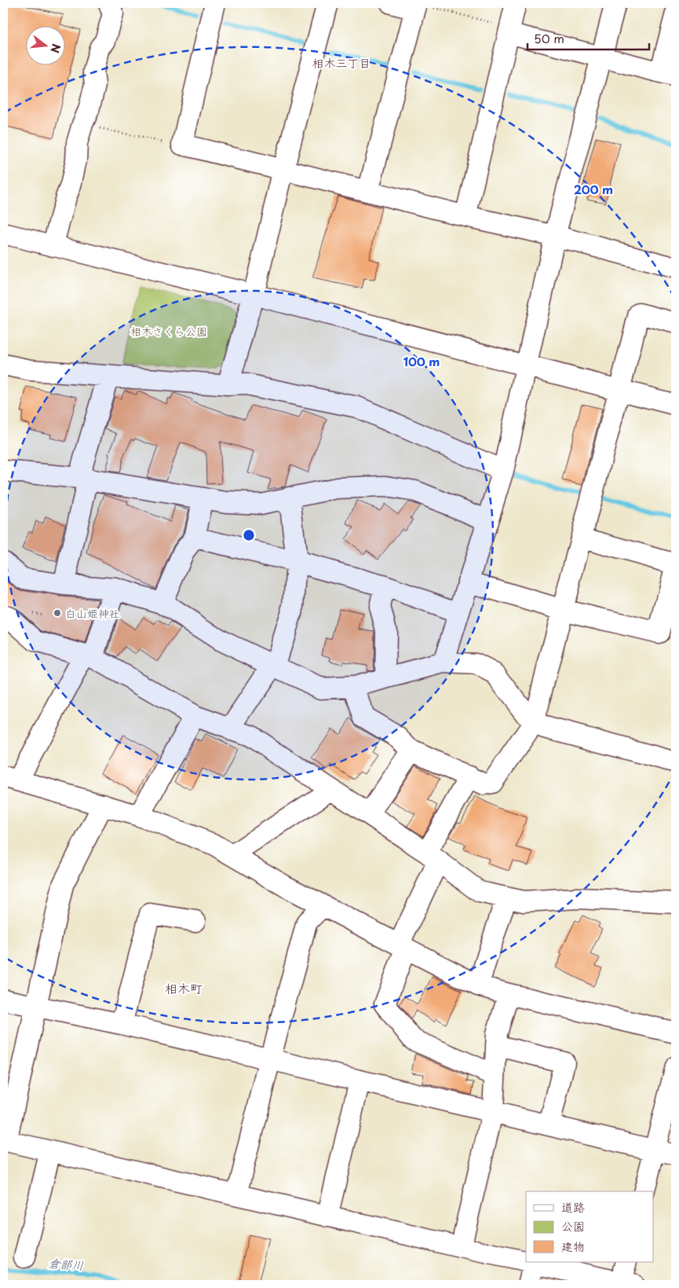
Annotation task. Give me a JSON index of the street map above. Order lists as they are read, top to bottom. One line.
{"districts":["相木三丁目","相木町"],"water":["倉部川"],"parks":["相木さくら公園"],"places":["白山姫神社"],"legend":["道路","公園","建物"],"scale_bar":"50 m","north":"right","rings":["200 m","100 m"]}
